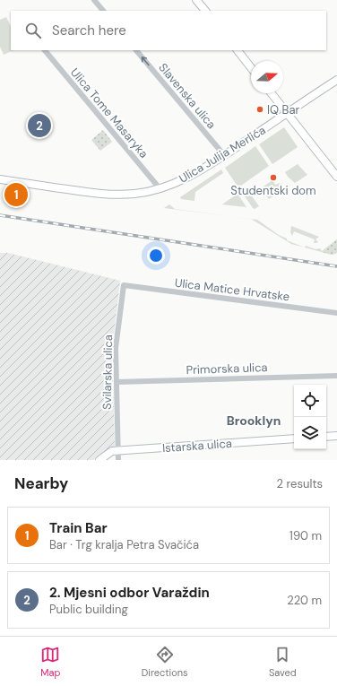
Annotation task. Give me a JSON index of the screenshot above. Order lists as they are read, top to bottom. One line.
{"streets":{"street":["Slavenska ulica","Ulica Tome Masaryka","Ulica Julija Merlića","Ulica Matice Hrvatske","Primorska ulica","Svilarska ulica","Istarska ulica"]},"crossings":[["Slavenska ulica","Ulica Julija Merlića"],["Ulica Tome Masaryka","Ulica Julija Merlića"],["Ulica Matice Hrvatske","Svilarska ulica"],["Primorska ulica","Svilarska ulica"],["Svilarska ulica","Istarska ulica"]],"one_way":["Slavenska ulica"],"districts":["Brooklyn"],"places":["IQ Bar","Studentski dom"],"north":"right","page":{"search":"Search here","pins":["2","1"],"heading":["Nearby","2 results"],"list":[{"mark":"1","name":"Train Bar","note":"Bar · Trg kralja Petra Svačića","value":"190 m"},{"mark":"2","name":"2. Mjesni odbor Varaždin","note":"Public building","value":"220 m"}],"nav":["Map","Directions","Saved"]}}
